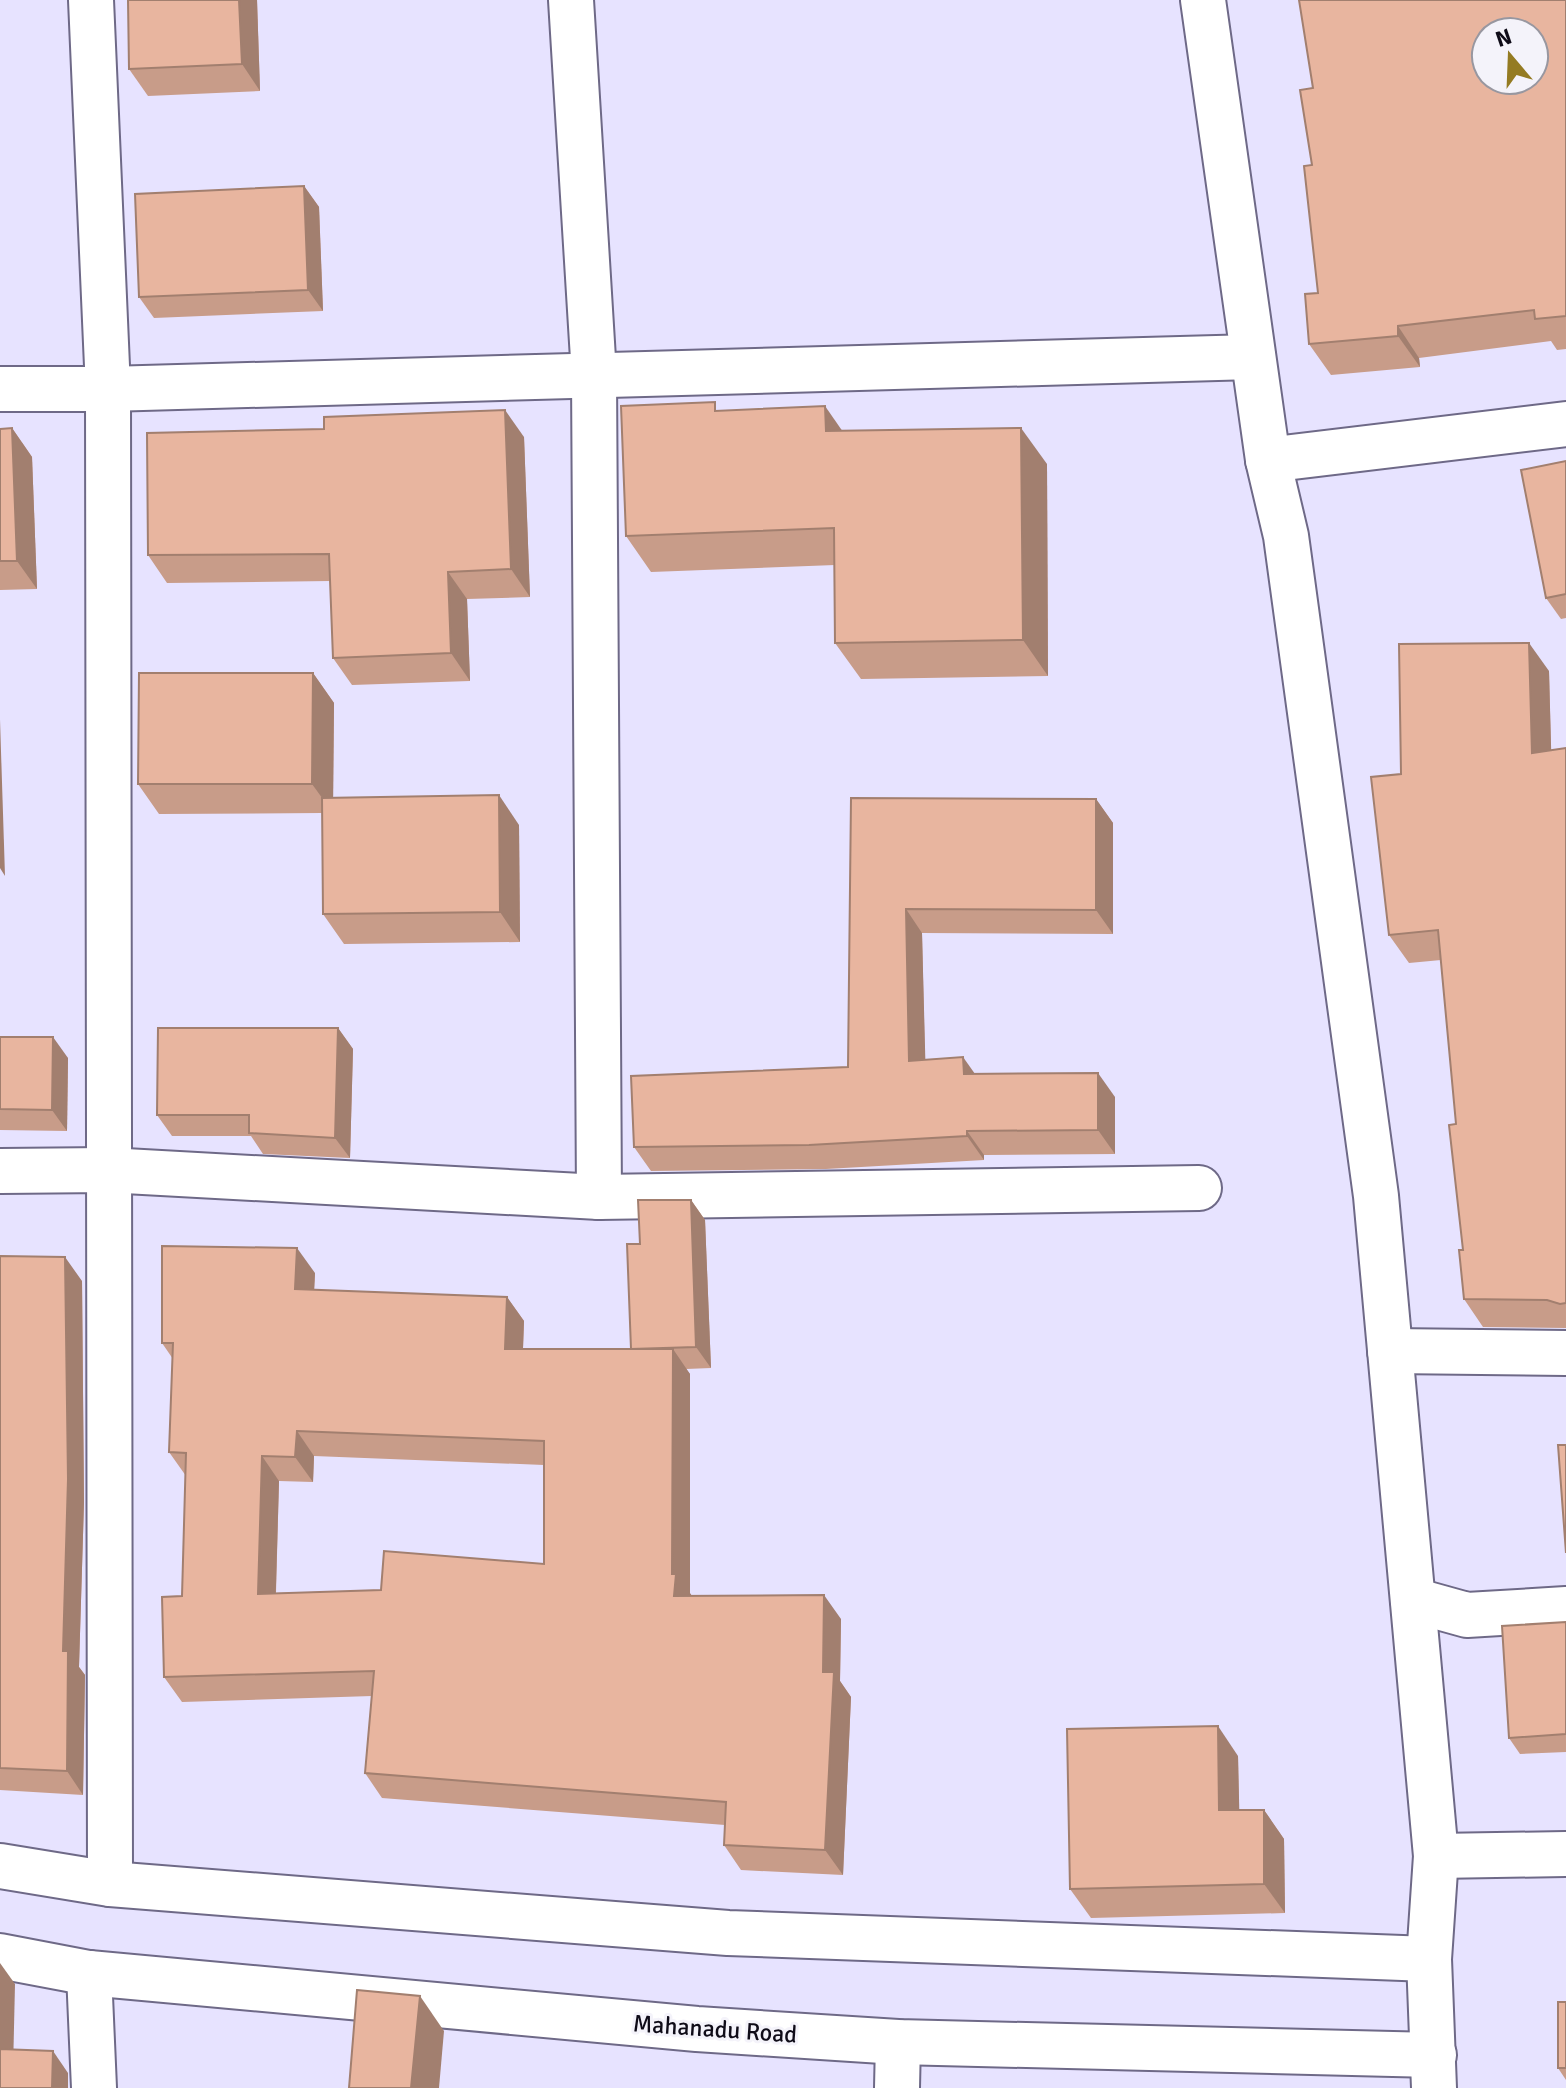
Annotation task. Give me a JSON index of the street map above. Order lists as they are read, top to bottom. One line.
{"streets":{"street":["Mahanadu Road"]},"north":"top"}
